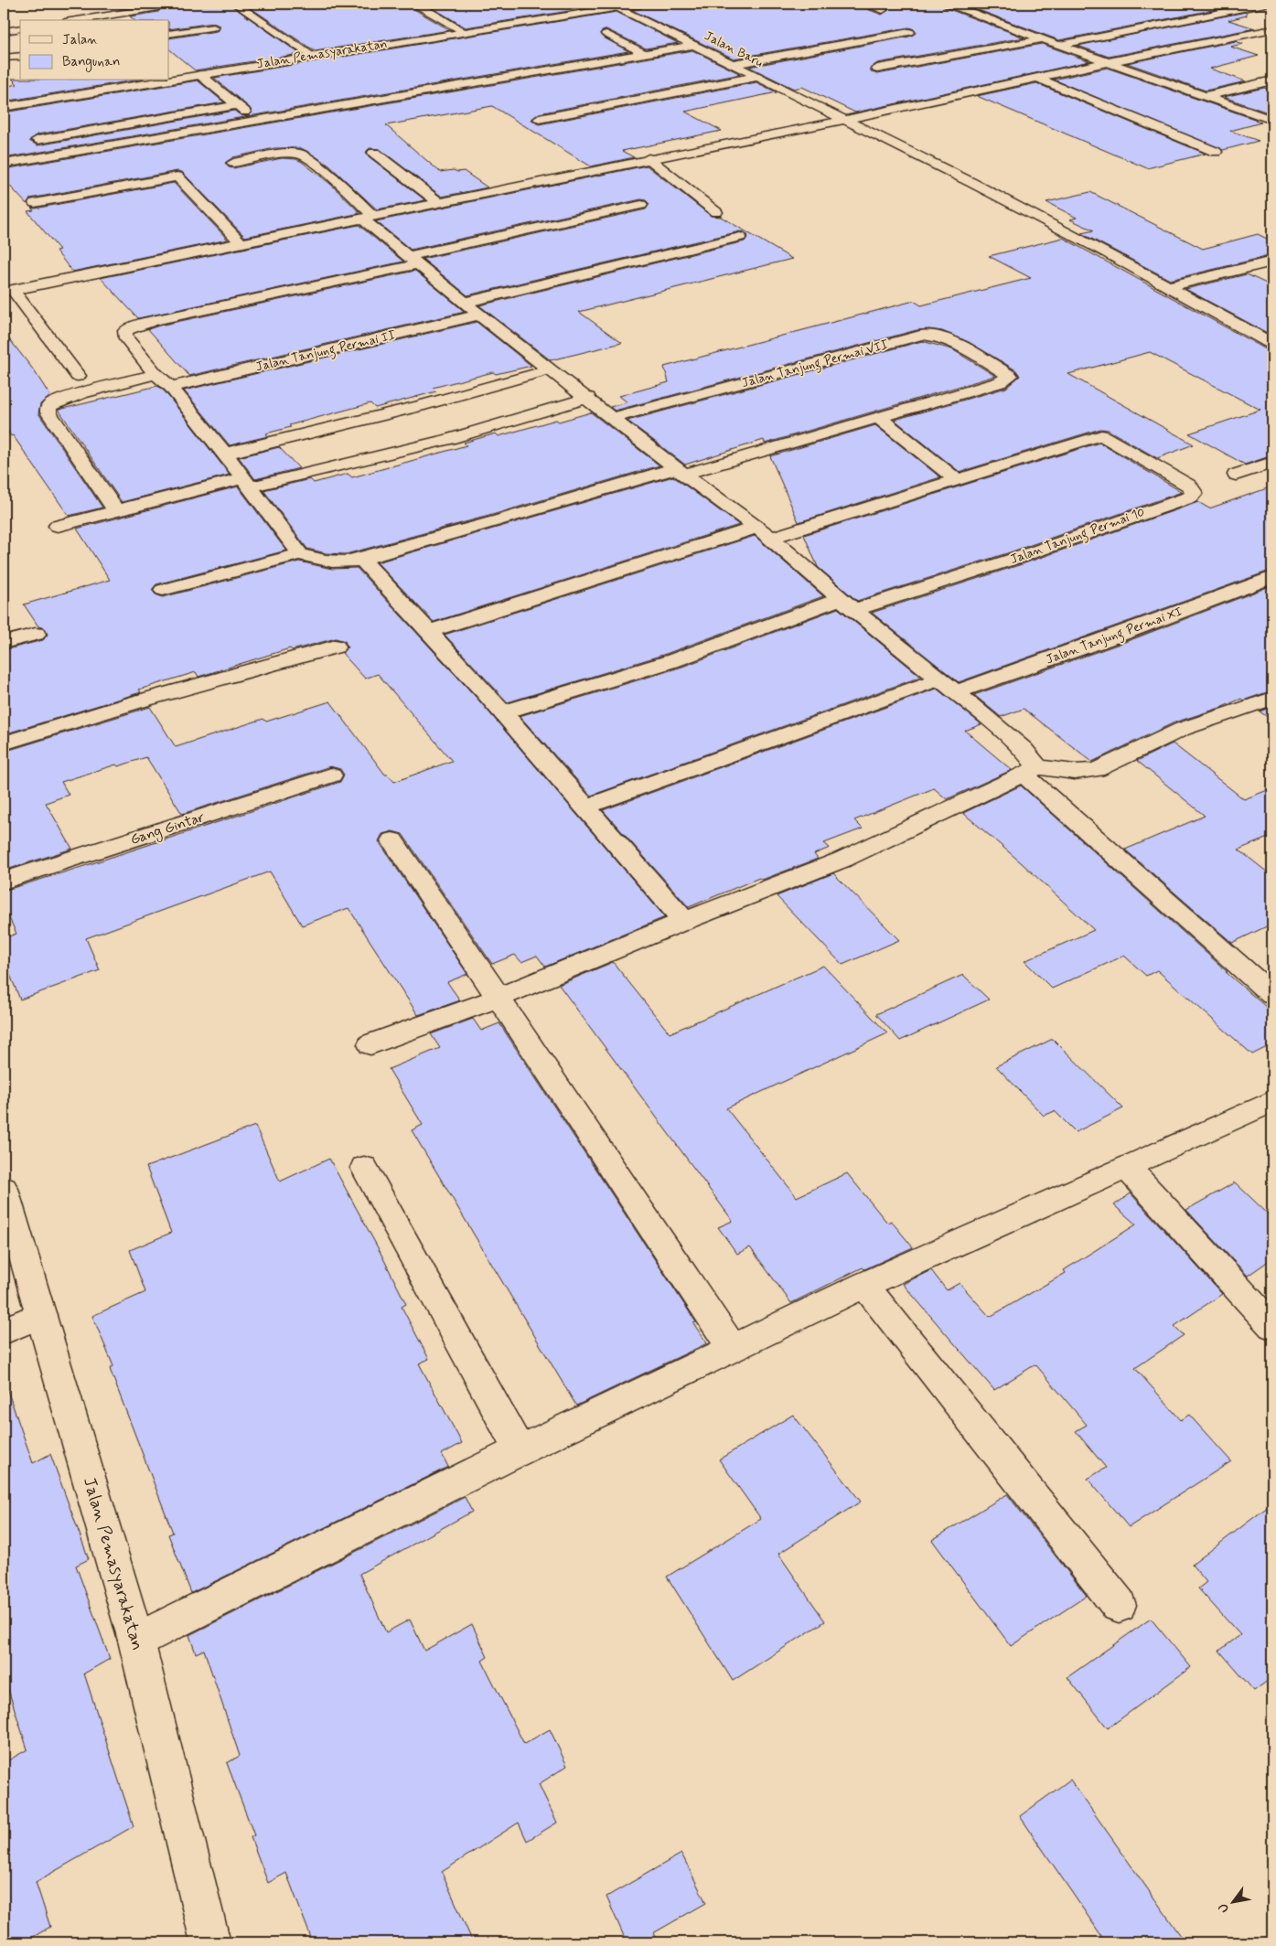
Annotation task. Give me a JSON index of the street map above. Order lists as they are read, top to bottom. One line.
{"streets":{"street":["Jalan Baru","Jalan Pemasyarakatan","Jalan Tanjung Permai II","Jalan Tanjung Permai VII","Jalan Tanjung Permai 10","Jalan Tanjung Permai XI","Gang Gintar"]},"crossings":[["Jalan Baru","Jalan Pemasyarakatan"]],"legend":["Jalan","Bangunan"],"north":"bottom left"}
